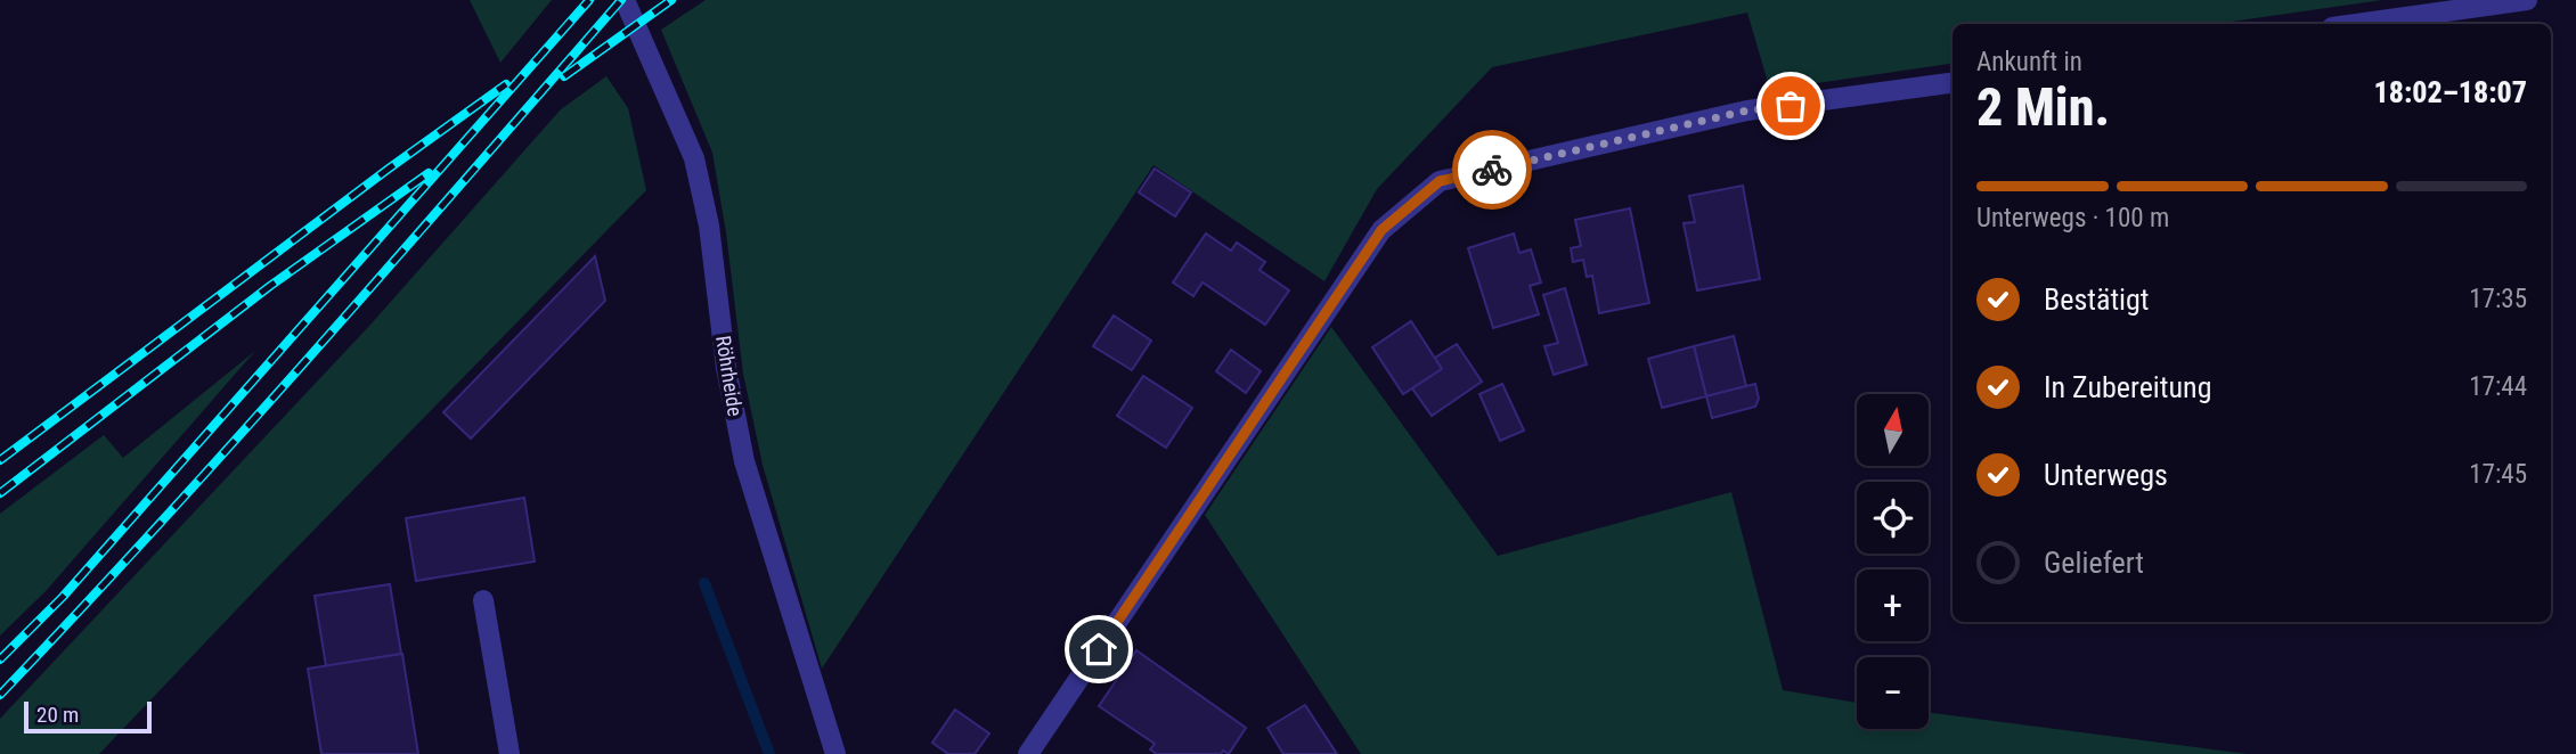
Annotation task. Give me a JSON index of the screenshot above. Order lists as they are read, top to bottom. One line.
{"streets":{"street":["Röhrheide"]},"scale_bar":"20 m","north":"top","page":{"heading":["2 Min.","Ankunft in","18:02–18:07"],"bar":"Unterwegs · 100 m","list":[["Bestätigt","17:35"],["In Zubereitung","17:44"],["Unterwegs","17:45"],"Geliefert"],"map_buttons":["+","−"],"scale":"20 m"}}
